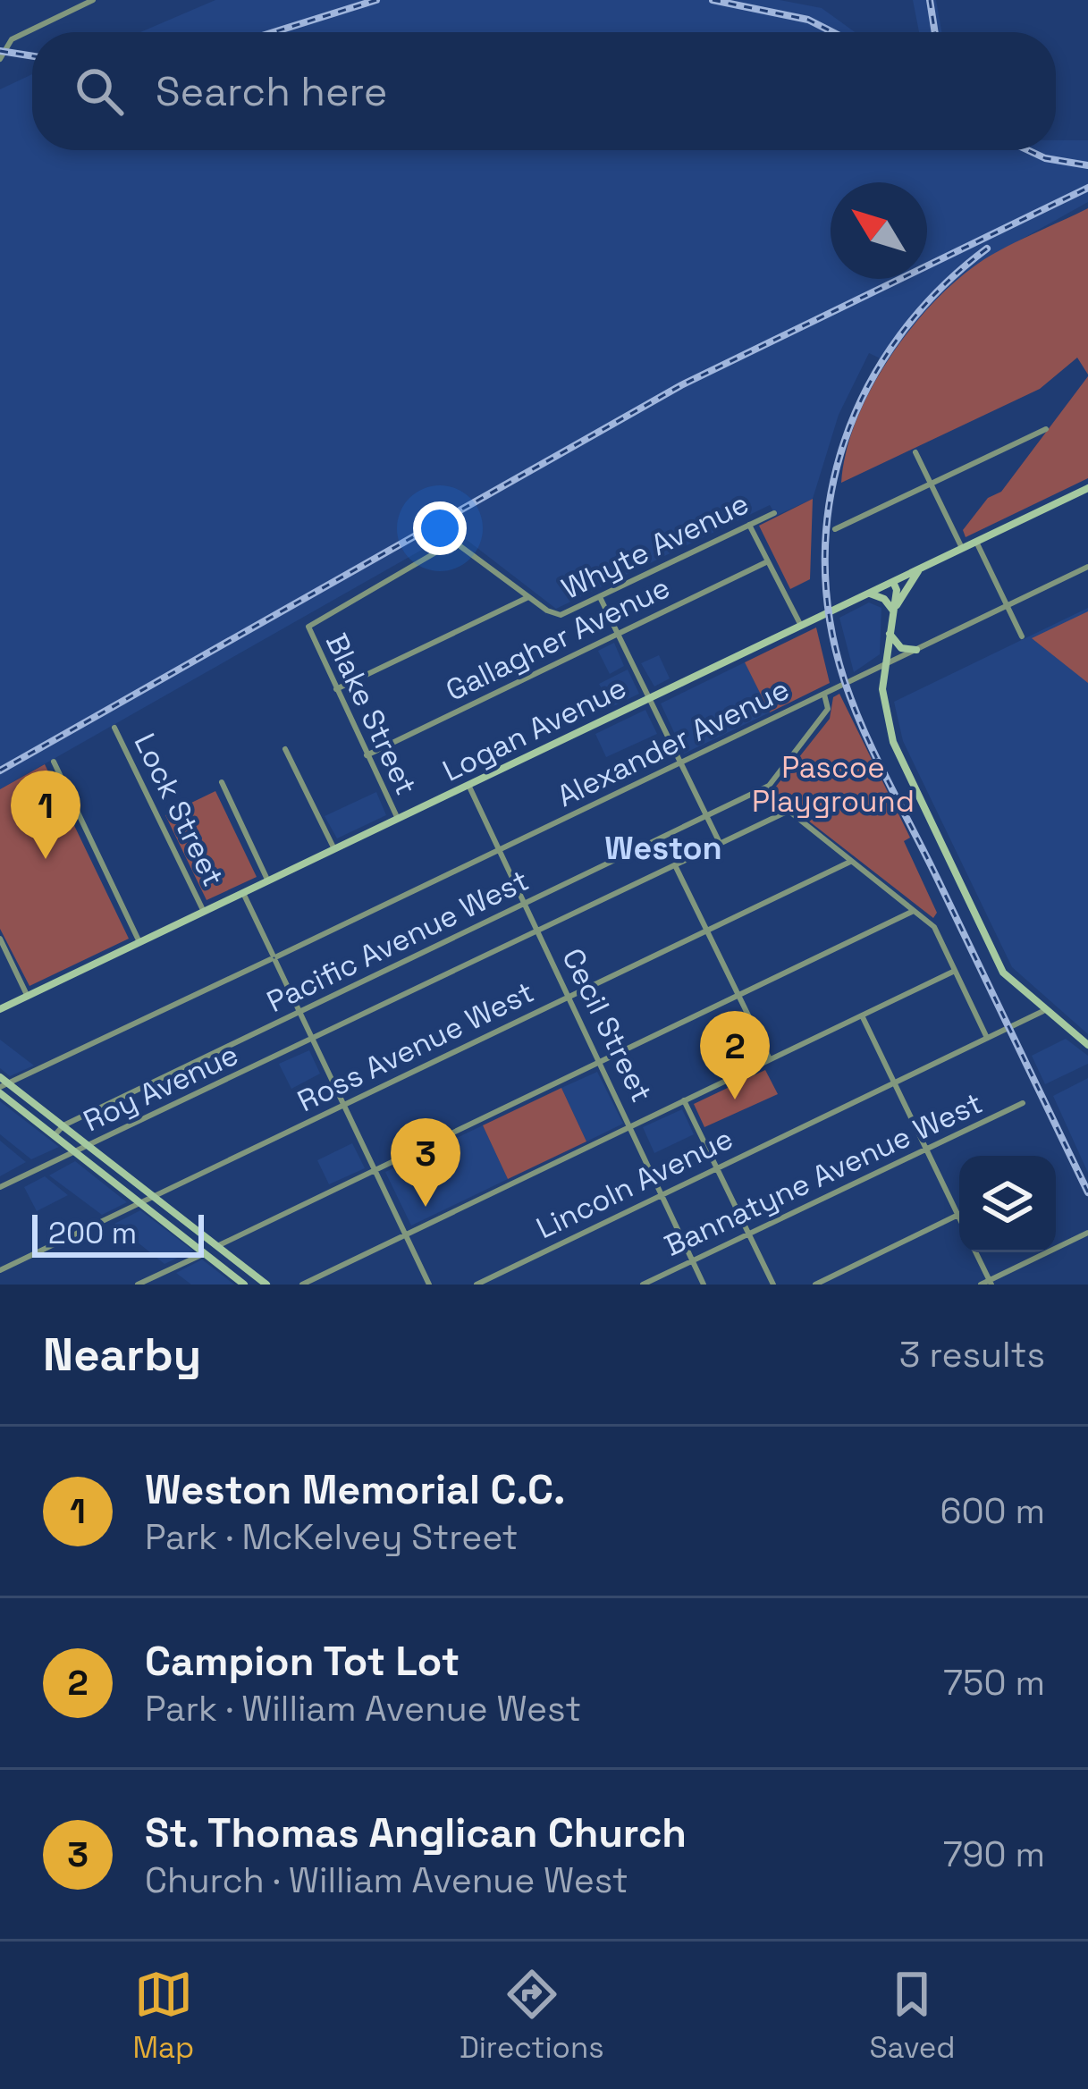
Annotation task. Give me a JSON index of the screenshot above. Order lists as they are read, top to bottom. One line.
{"streets":{"main road":["Logan Avenue"],"street":["Whyte Avenue","Gallagher Avenue","Blake Street","Alexander Avenue","Lock Street","Pacific Avenue West","Cecil Street","Ross Avenue West","Roy Avenue","Bannatyne Avenue West","Lincoln Avenue"]},"crossings":[["Whyte Avenue","Blake Street"],["Gallagher Avenue","Blake Street"],["Blake Street","Logan Avenue"],["Logan Avenue","Lock Street"],["Logan Avenue","Cecil Street"],["Alexander Avenue","Cecil Street"],["Pacific Avenue West","Cecil Street"],["Cecil Street","Ross Avenue West"],["Cecil Street","Roy Avenue"],["Cecil Street","Bannatyne Avenue West"],["Cecil Street","Lincoln Avenue"]],"districts":["Weston"],"parks":["Pascoe Playground"],"scale_bar":"200 m","north":"top left","page":{"search":"Search here","pins":["1","2","3"],"scale":"200 m","heading":["Nearby","3 results"],"list":[{"mark":"1","name":"Weston Memorial C.C.","note":"Park · McKelvey Street","value":"600 m"},{"mark":"2","name":"Campion Tot Lot","note":"Park · William Avenue West","value":"750 m"},{"mark":"3","name":"St. Thomas Anglican Church","note":"Church · William Avenue West","value":"790 m"}],"nav":["Map","Directions","Saved"]}}
